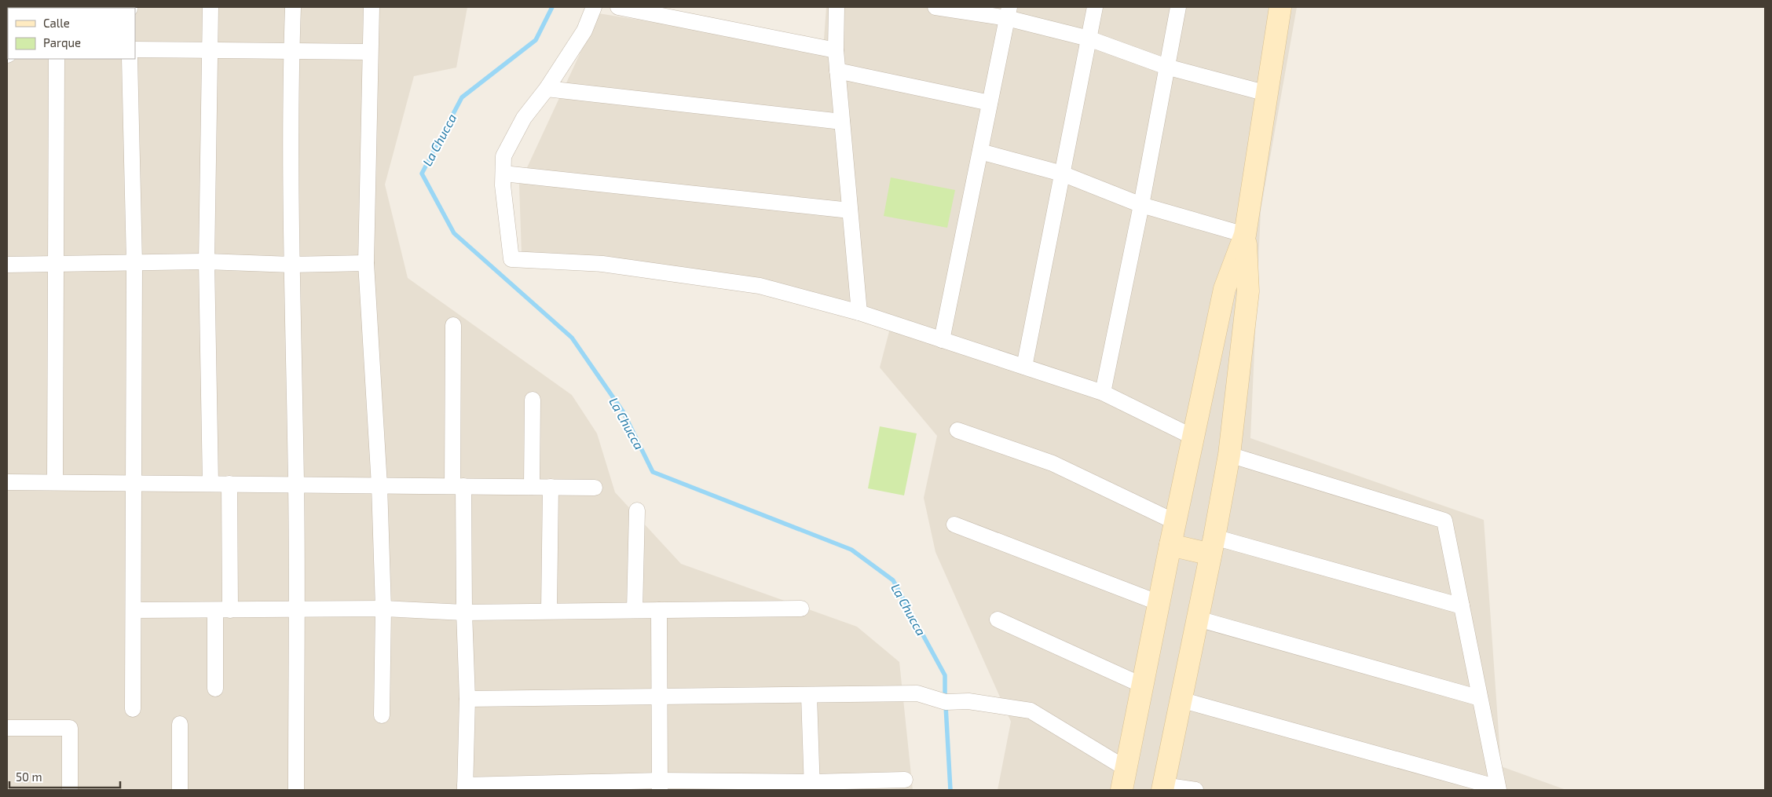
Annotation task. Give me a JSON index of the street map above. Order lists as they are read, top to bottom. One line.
{"water":["La Chucca"],"legend":["Calle","Parque"],"scale_bar":"50 m"}
